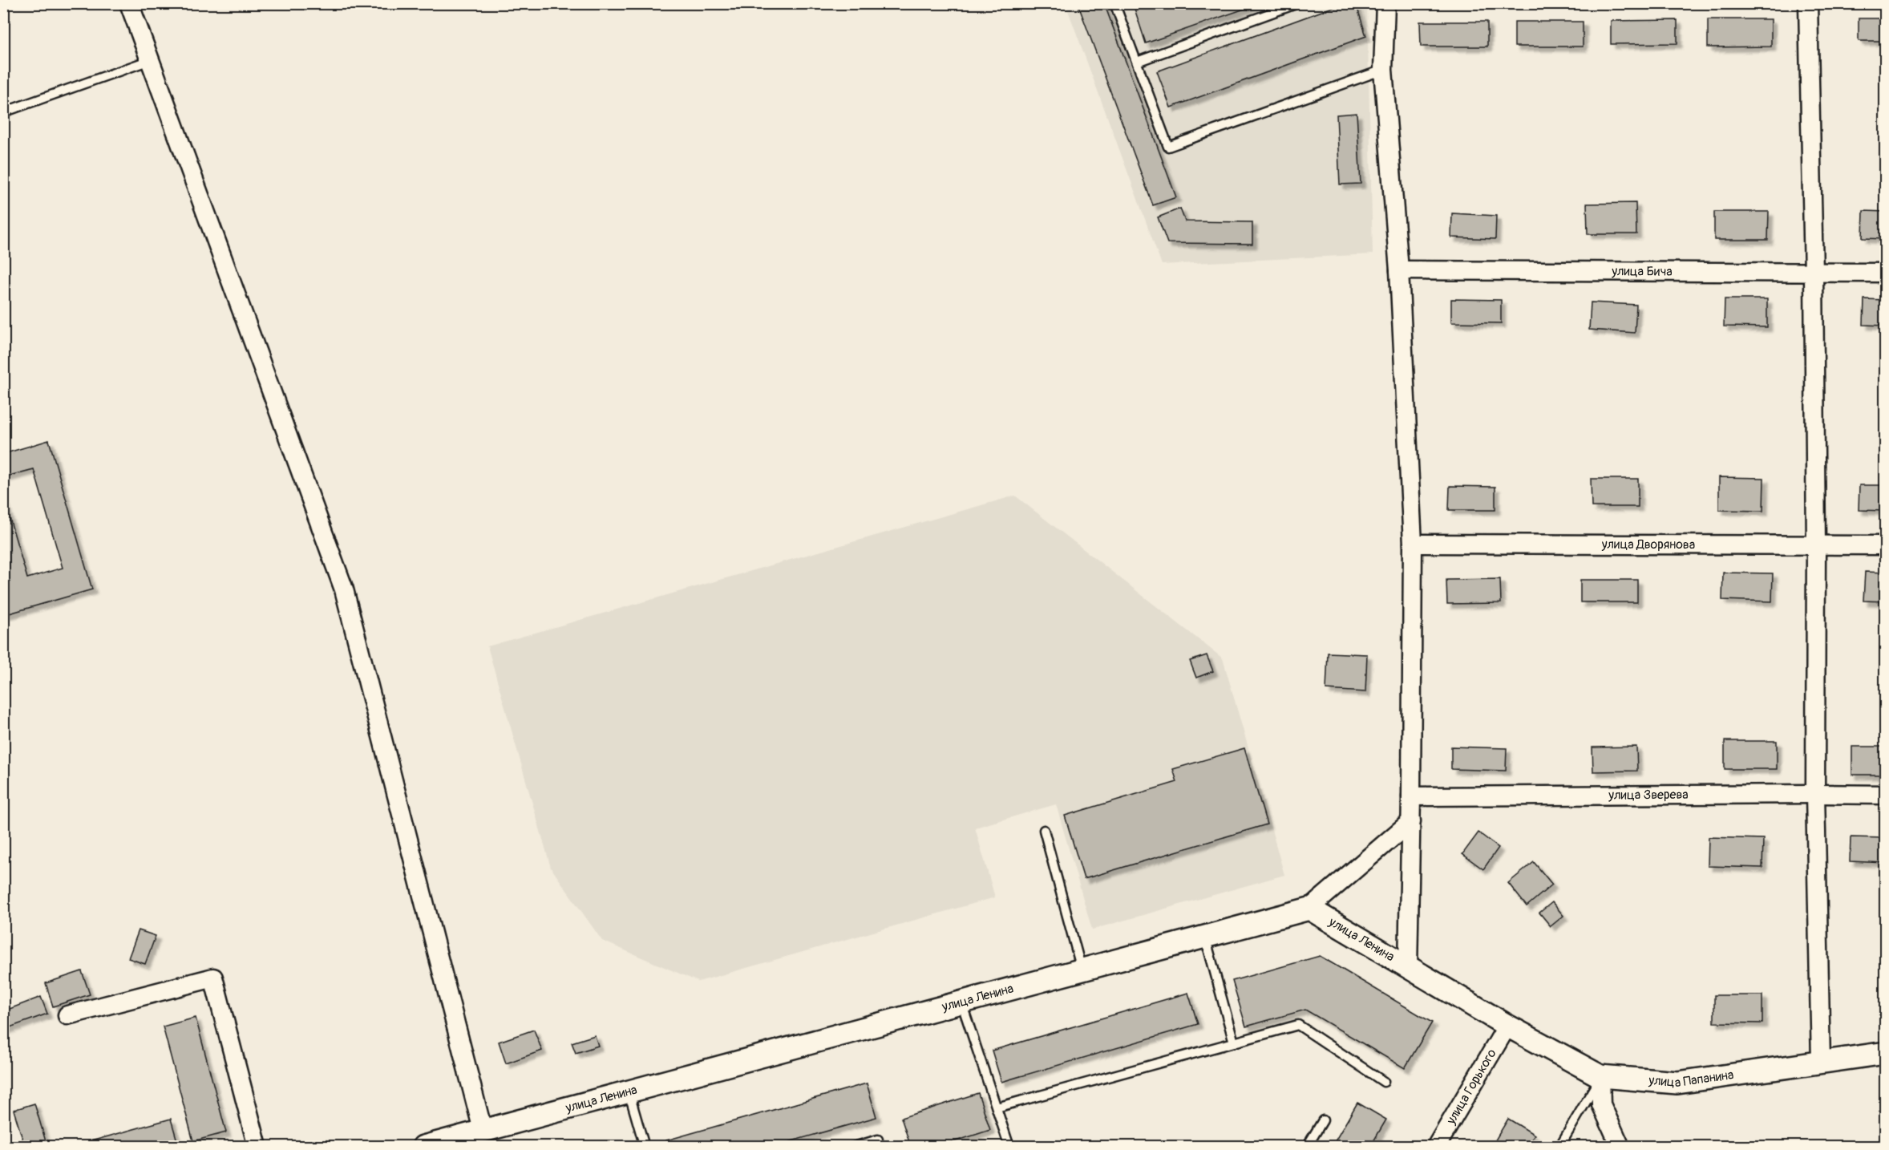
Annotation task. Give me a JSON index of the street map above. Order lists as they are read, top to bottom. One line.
{"streets":{"street":["улица Бича","улица Дворянова","улица Зверева","улица Ленина","улица Папанина","улица Горького"]},"crossings":[["улица Ленина","улица Папанина"],["улица Ленина","улица Горького"],["улица Папанина","улица Горького"]]}
